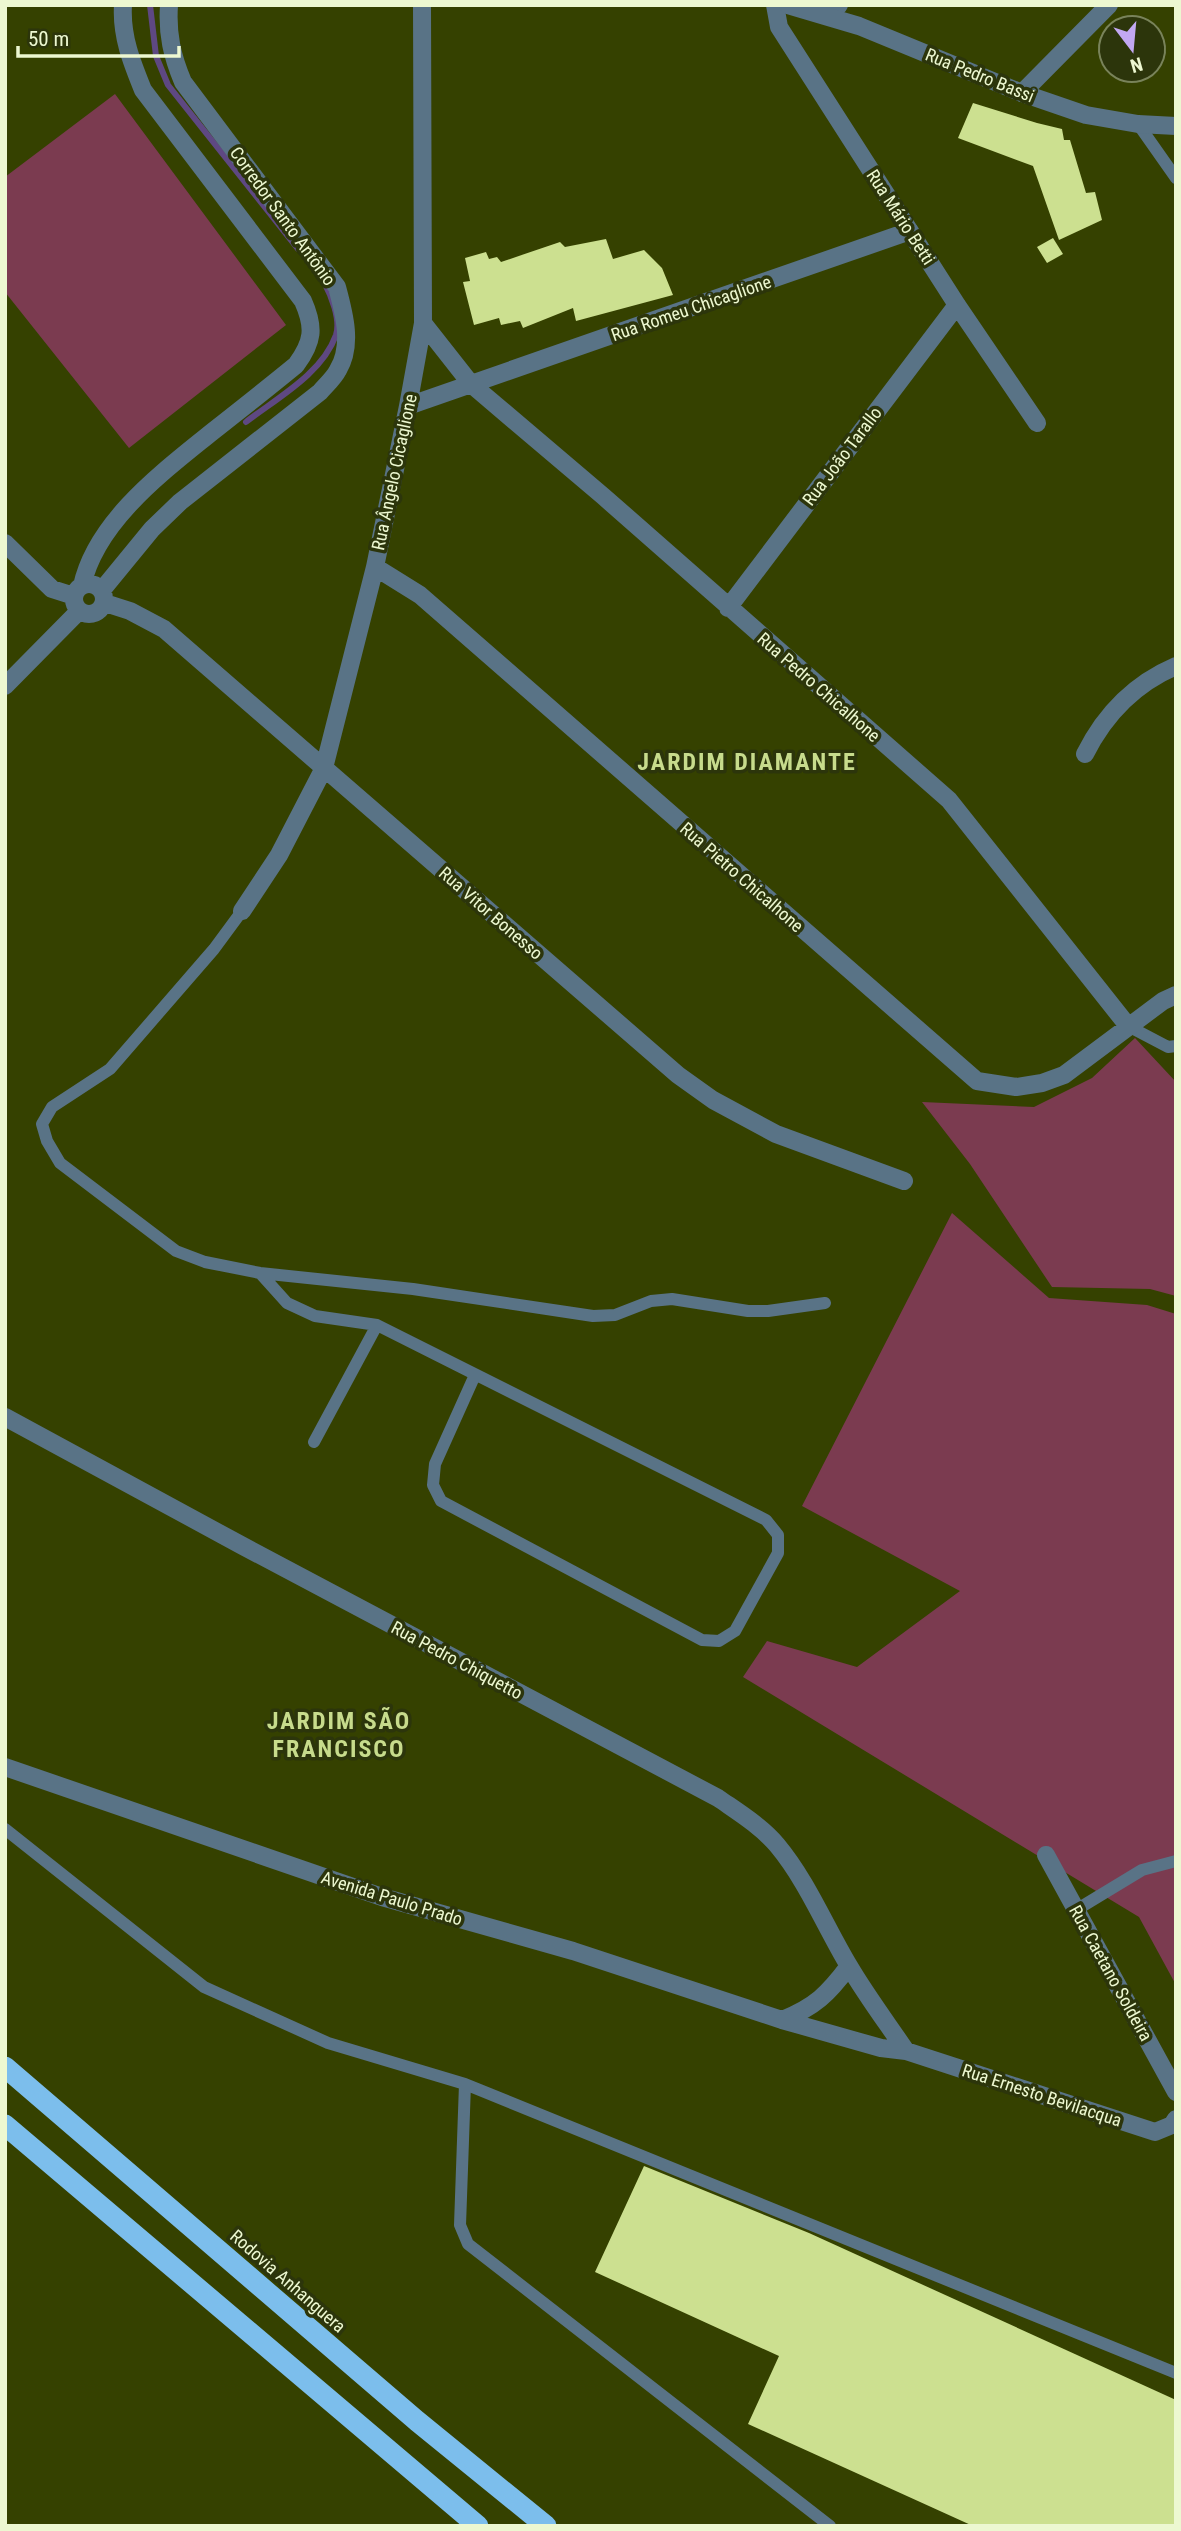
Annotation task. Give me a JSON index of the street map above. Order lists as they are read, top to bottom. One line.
{"streets":{"highway":["Rodovia Anhanguera"],"street":["Rua Pedro Bassi","Corredor Santo Antônio","Rua Mário Betti","Rua Romeu Chicaglione","Rua João Tarallo","Rua Ângelo Cicaglione","Rua Pedro Chicalhone","Rua Pietro Chicalhone","Rua Vitor Bonesso","Rua Pedro Chiquetto","Avenida Paulo Prado","Rua Caetano Soldeira","Rua Ernesto Bevilacqua"]},"crossings":[["Corredor Santo Antônio","Rua Vitor Bonesso"],["Rua Mário Betti","Rua Romeu Chicaglione"],["Rua Mário Betti","Rua João Tarallo"],["Rua Romeu Chicaglione","Rua Ângelo Cicaglione"],["Rua Romeu Chicaglione","Rua Pedro Chicalhone"],["Rua João Tarallo","Rua Pedro Chicalhone"],["Rua Ângelo Cicaglione","Rua Pedro Chicalhone"],["Rua Ângelo Cicaglione","Rua Pietro Chicalhone"],["Rua Ângelo Cicaglione","Rua Vitor Bonesso"],["Rua Pedro Chicalhone","Rua Pietro Chicalhone"],["Avenida Paulo Prado","Rua Ernesto Bevilacqua"]],"districts":["JARDIM DIAMANTE","JARDIM SÃO FRANCISCO"],"scale_bar":"50 m","north":"bottom"}
